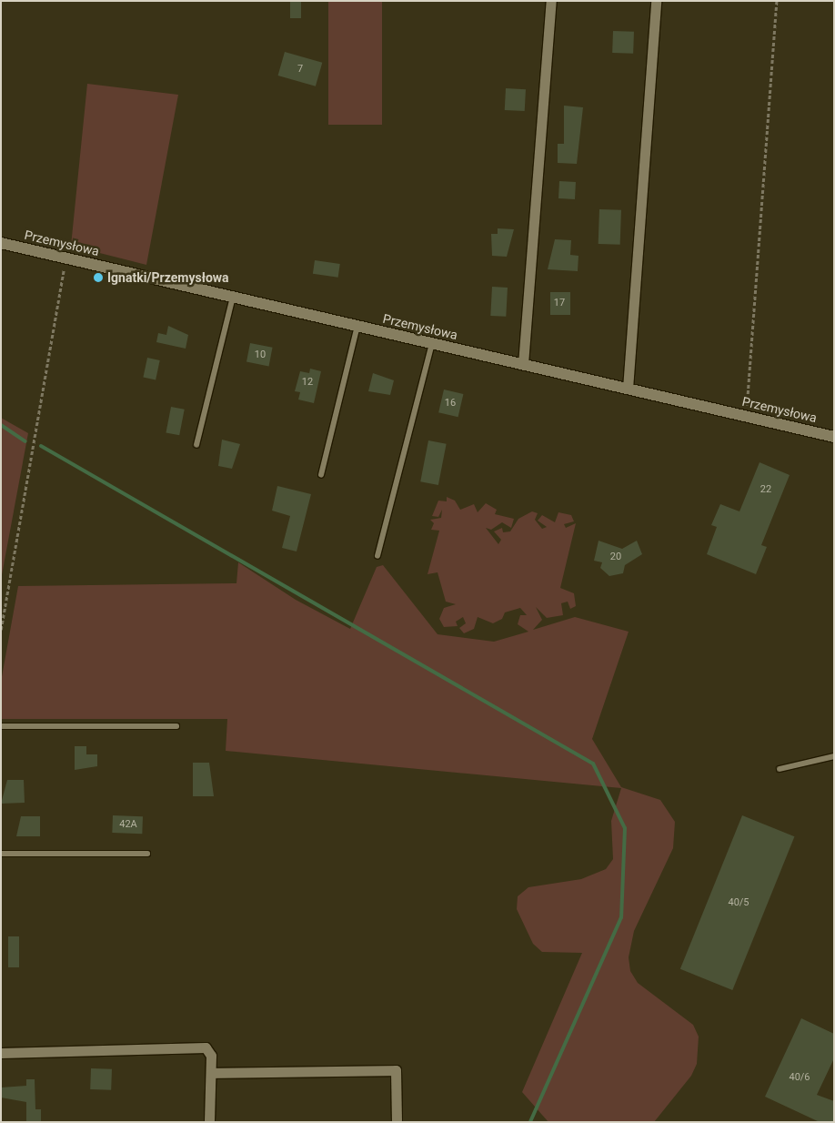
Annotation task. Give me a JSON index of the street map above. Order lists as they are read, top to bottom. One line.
{"streets":{"street":["Przemysłowa"]},"places":["Ignatki/Przemysłowa"],"house_numbers":["7","17","10","12","16","22","20","42A","40/5","40/6"]}
